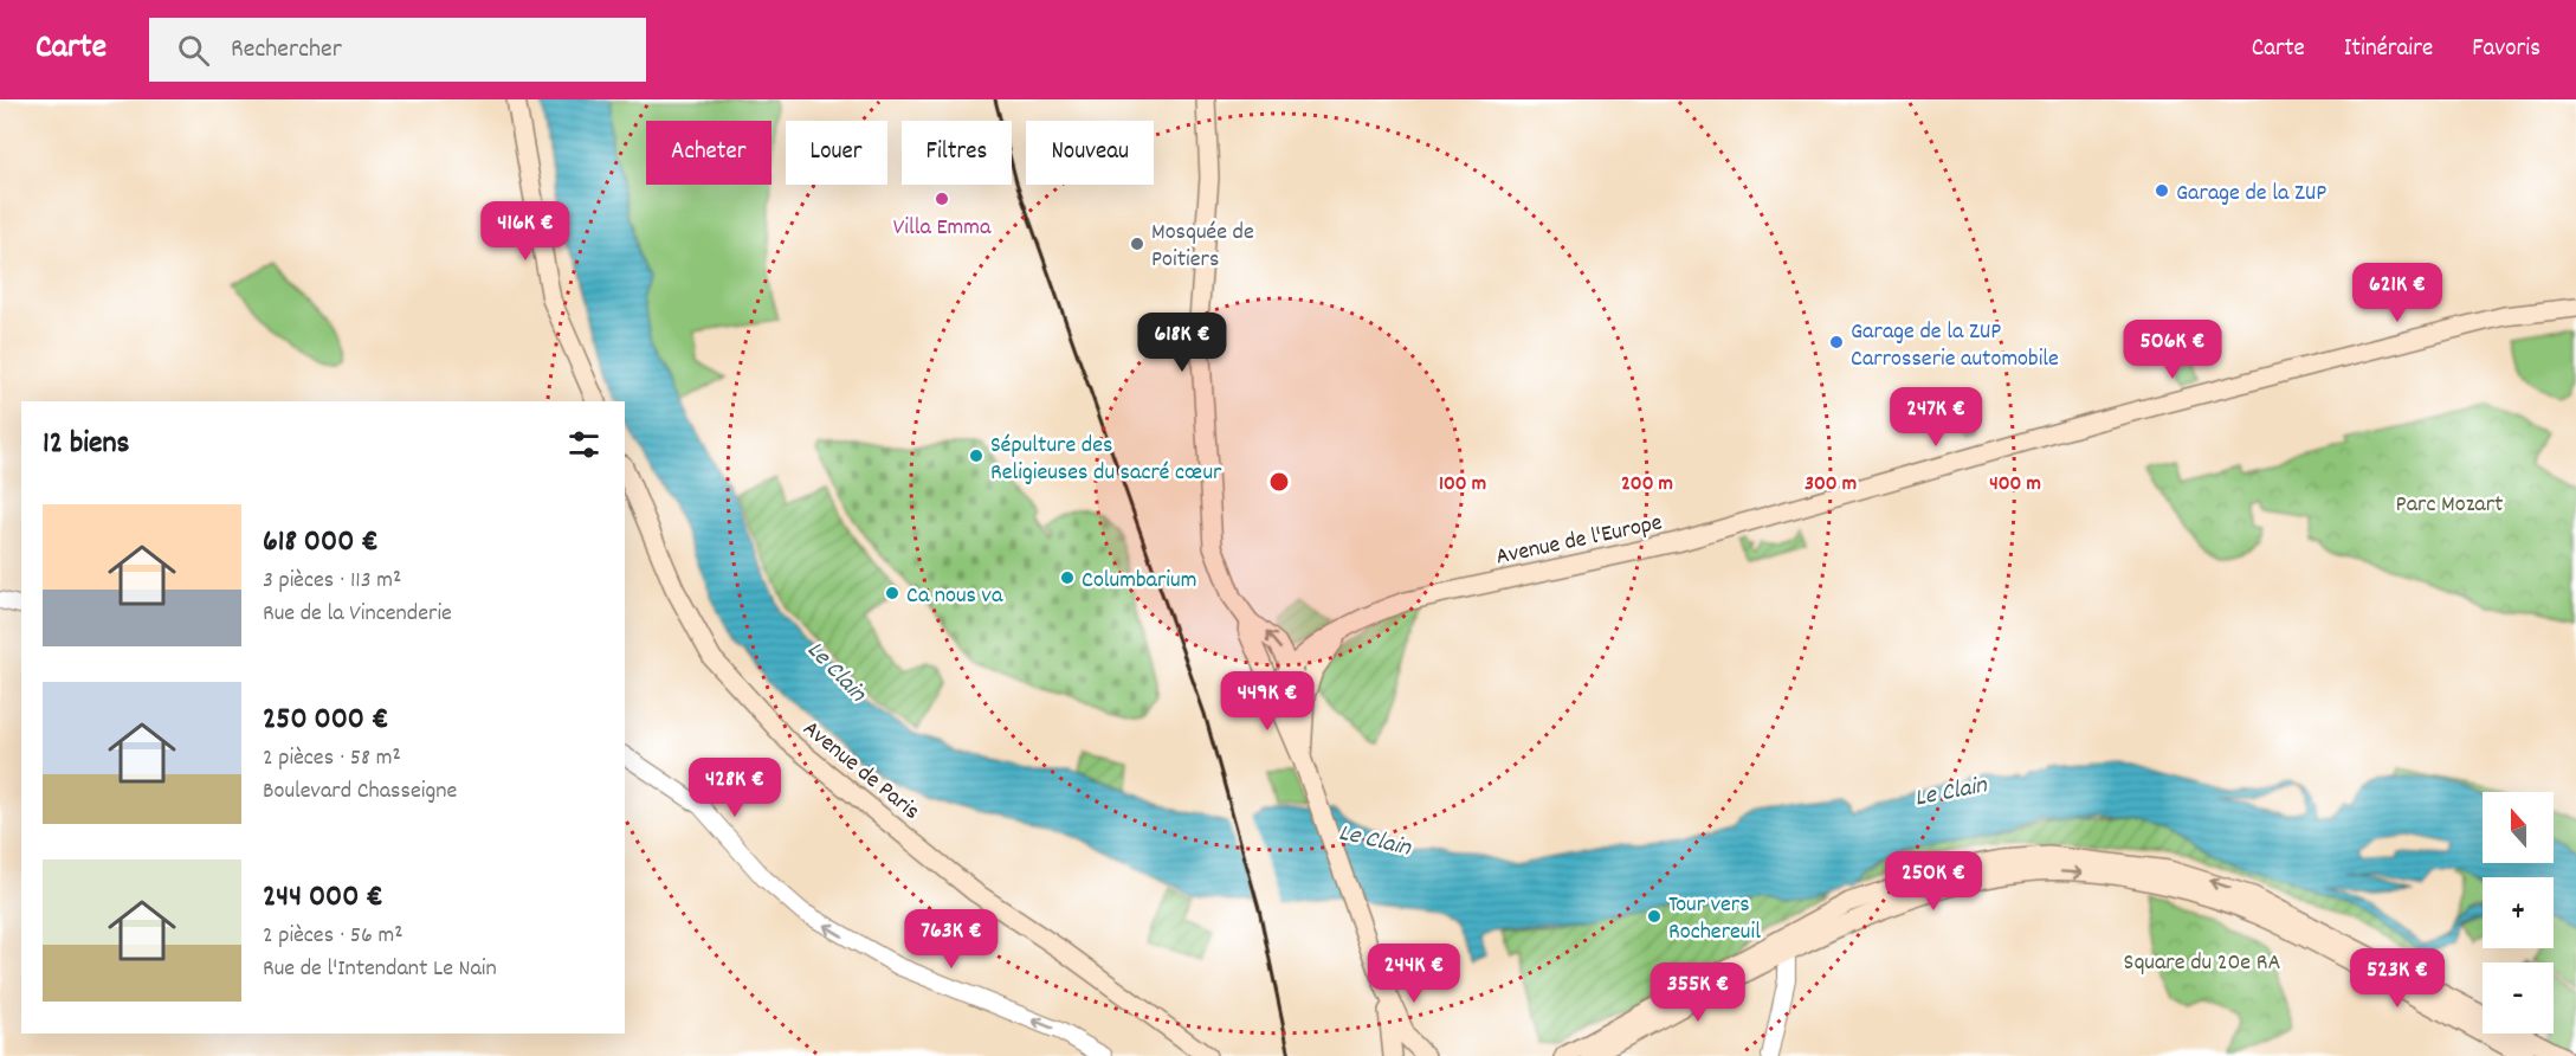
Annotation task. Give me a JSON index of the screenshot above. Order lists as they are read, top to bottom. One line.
{"streets":{"main road":["Avenue de l'Europe","Avenue de Paris"]},"water":["Le Clain"],"parks":["Parc Mozart","Square du 20e RA"],"places":["Garage de la ZUP","Villa Emma","Mosquée de Poitiers","Garage de la ZUP Carrosserie automobile","Sépulture des Religieuses du sacré cœur","Columbarium","Ca nous va","Tour vers Rochereuil"],"north":"top","page":{"header":"Carte","search":"Rechercher","nav":["Carte","Itinéraire","Favoris"],"chip":["Acheter","Louer","Filtres","Nouveau"],"price":["416K €","621K €","618K €","506K €","247K €","449K €","428K €","250K €","763K €","244K €","523K €","355K €"],"heading":"12 biens","list":[{"name":"618 000 €","note":"3 pièces · 113 m² · Rue de la Vincenderie"},{"name":"250 000 €","note":"2 pièces · 58 m² · Boulevard Chasseigne"},{"name":"244 000 €","note":"2 pièces · 56 m² · Rue de l'Intendant Le Nain"}],"map_buttons":["+","−"]},"rings":["100 m","200 m","300 m","400 m"]}
